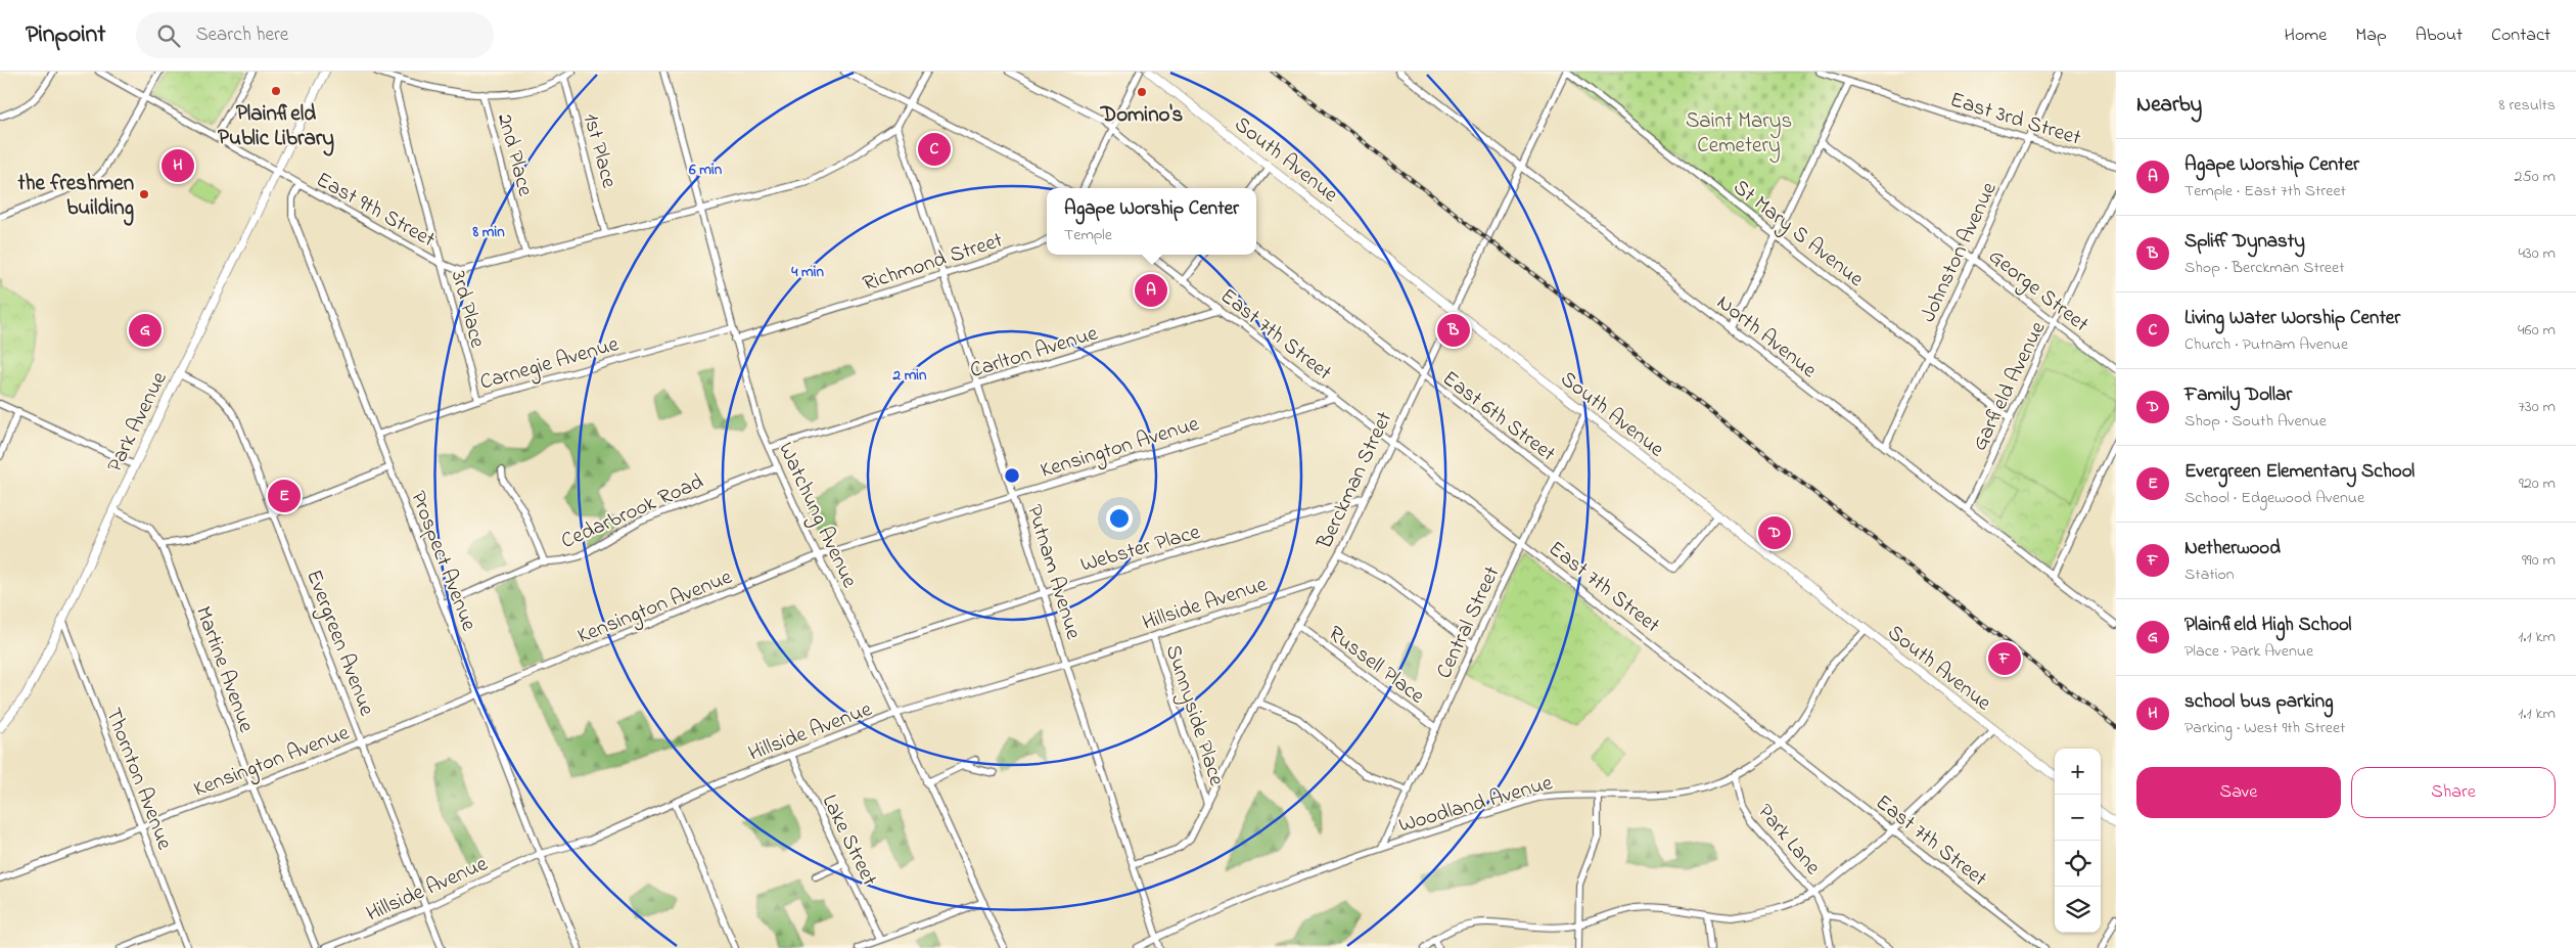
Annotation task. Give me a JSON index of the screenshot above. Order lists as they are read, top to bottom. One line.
{"streets":{"main road":["South Avenue","Park Avenue"],"street":["East 3rd Street","1st Place","2nd Place","East 9th Street","St Mary S Avenue","Johnston Avenue","Richmond Street","George Street","3rd Place","East 7th Street","North Avenue","Carlton Avenue","Carnegie Avenue","Garfield Avenue","East 6th Street","Kensington Avenue","Berckman Street","Cedarbrook Road","Watchung Avenue","Webster Place","Prospect Avenue","Putnam Avenue","Hillside Avenue","Central Street","Evergreen Avenue","Russell Place","Martine Avenue","Sunnyside Place","Thornton Avenue","Woodland Avenue","Park Lane","Lake Street"]},"crossings":[["East 3rd Street","Johnston Avenue"],["1st Place","East 9th Street"],["2nd Place","East 9th Street"],["South Avenue","East 6th Street"],["South Avenue","Berckman Street"],["South Avenue","Central Street"],["South Avenue","Woodland Avenue"],["East 9th Street","3rd Place"],["East 9th Street","Park Avenue"],["East 9th Street","Watchung Avenue"],["East 9th Street","Prospect Avenue"],["East 9th Street","Putnam Avenue"],["St Mary S Avenue","Johnston Avenue"],["St Mary S Avenue","Garfield Avenue"],["St Mary S Avenue","Berckman Street"],["Johnston Avenue","George Street"],["Johnston Avenue","North Avenue"],["Richmond Street","Watchung Avenue"],["Richmond Street","Putnam Avenue"],["George Street","Garfield Avenue"],["3rd Place","Carnegie Avenue"],["East 7th Street","Carlton Avenue"],["East 7th Street","Kensington Avenue"],["East 7th Street","Berckman Street"],["East 7th Street","Central Street"],["East 7th Street","Woodland Avenue"],["North Avenue","Garfield Avenue"],["North Avenue","Berckman Street"],["Carlton Avenue","Watchung Avenue"],["Carlton Avenue","Putnam Avenue"],["Carnegie Avenue","Watchung Avenue"],["Carnegie Avenue","Prospect Avenue"],["East 6th Street","Berckman Street"],["East 6th Street","Central Street"],["Park Avenue","Evergreen Avenue"],["Park Avenue","Martine Avenue"],["Park Avenue","Thornton Avenue"],["Kensington Avenue","Watchung Avenue"],["Kensington Avenue","Prospect Avenue"],["Kensington Avenue","Putnam Avenue"],["Kensington Avenue","Evergreen Avenue"],["Kensington Avenue","Martine Avenue"],["Kensington Avenue","Thornton Avenue"],["Berckman Street","Webster Place"],["Berckman Street","Putnam Avenue"],["Berckman Street","Hillside Avenue"],["Berckman Street","Russell Place"],["Berckman Street","Sunnyside Place"],["Cedarbrook Road","Watchung Avenue"],["Cedarbrook Road","Prospect Avenue"],["Watchung Avenue","Webster Place"],["Watchung Avenue","Hillside Avenue"],["Webster Place","Putnam Avenue"],["Prospect Avenue","Hillside Avenue"],["Putnam Avenue","Hillside Avenue"],["Putnam Avenue","Woodland Avenue"],["Hillside Avenue","Evergreen Avenue"],["Hillside Avenue","Sunnyside Place"],["Hillside Avenue","Lake Street"],["Central Street","Russell Place"],["Central Street","Woodland Avenue"],["Woodland Avenue","Park Lane"]],"parks":["Saint Marys Cemetery"],"places":["Plainfield Public Library","Domino's","the freshmen building"],"page":{"header":"Pinpoint","search":"Search here","nav":["Home","Map","About","Contact"],"heading":["Nearby","8 results"],"pins":["C","H","A","B","G","E","D","F"],"list":[{"mark":"A","name":"Agape Worship Center","note":"Temple · East 7th Street","value":"250 m"},{"mark":"B","name":"Spliff Dynasty","note":"Shop · Berckman Street","value":"430 m"},{"mark":"C","name":"Living Water Worship Center","note":"Church · Putnam Avenue","value":"460 m"},{"mark":"D","name":"Family Dollar","note":"Shop · South Avenue","value":"730 m"},{"mark":"E","name":"Evergreen Elementary School","note":"School · Edgewood Avenue","value":"920 m"},{"mark":"F","name":"Netherwood","note":"Station","value":"990 m"},{"mark":"G","name":"Plainfield High School","note":"Place · Park Avenue","value":"1.1 km"},{"mark":"H","name":"school bus parking","note":"Parking · West 9th Street","value":"1.1 km"}],"popup":["Agape Worship Center","Temple"],"map_buttons":["+","−"],"buttons":["Save","Share"]},"rings":["6 min","8 min","4 min","2 min"]}
